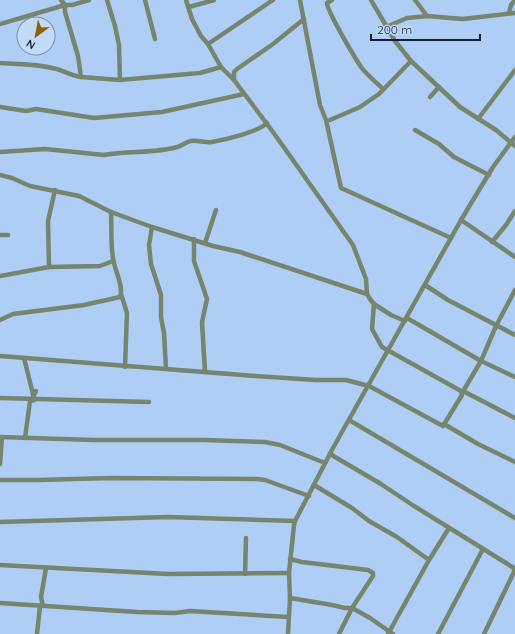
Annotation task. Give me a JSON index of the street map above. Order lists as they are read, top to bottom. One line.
{"scale_bar":"200 m","north":"bottom left"}
